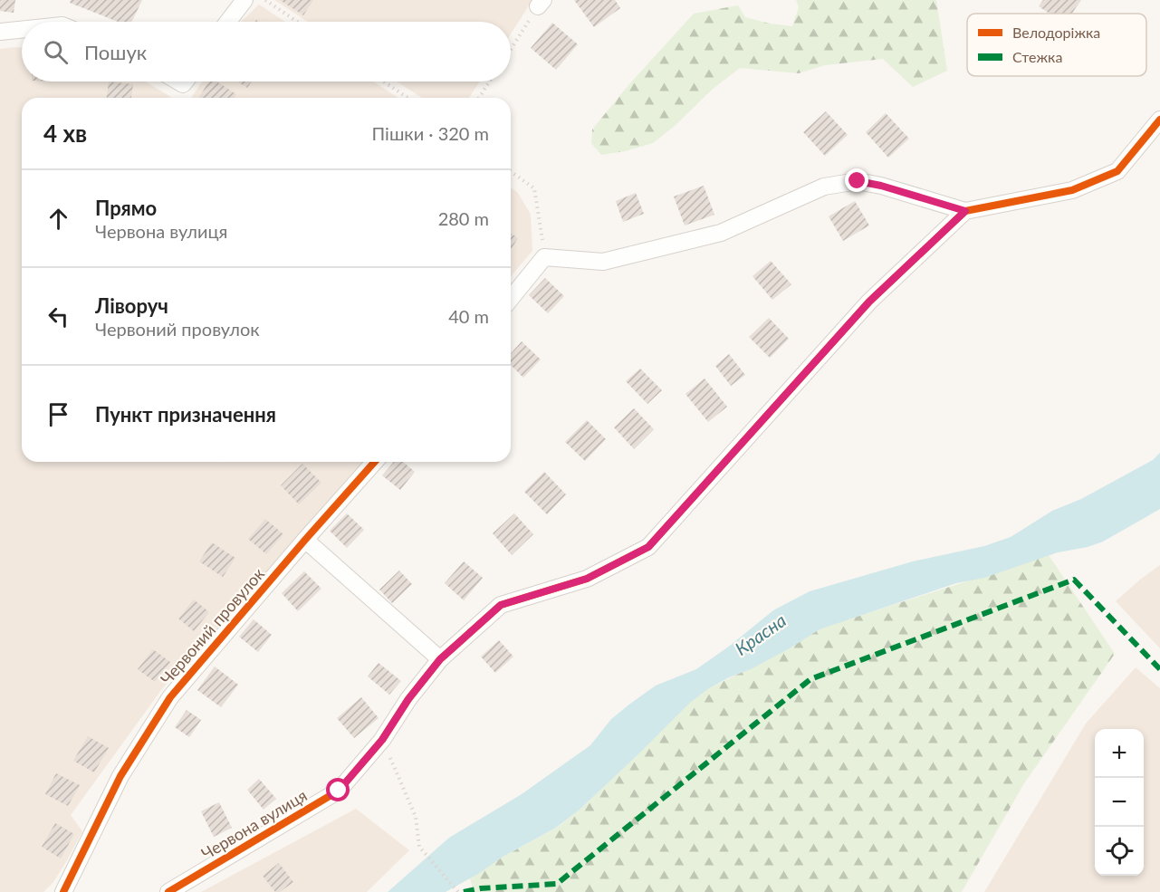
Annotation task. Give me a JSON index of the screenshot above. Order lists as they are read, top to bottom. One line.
{"streets":{"street":["Червоний провулок","Червона вулиця"]},"water":["Красна"],"legend":["Велодоріжка","Стежка"],"page":{"search":"Пошук","heading":["4 хв","Пішки · 320 m"],"list":[["Прямо","Червона вулиця","280 m"],["Ліворуч","Червоний провулок","40 m"],"Пункт призначення"],"map_buttons":["+","−"]}}
